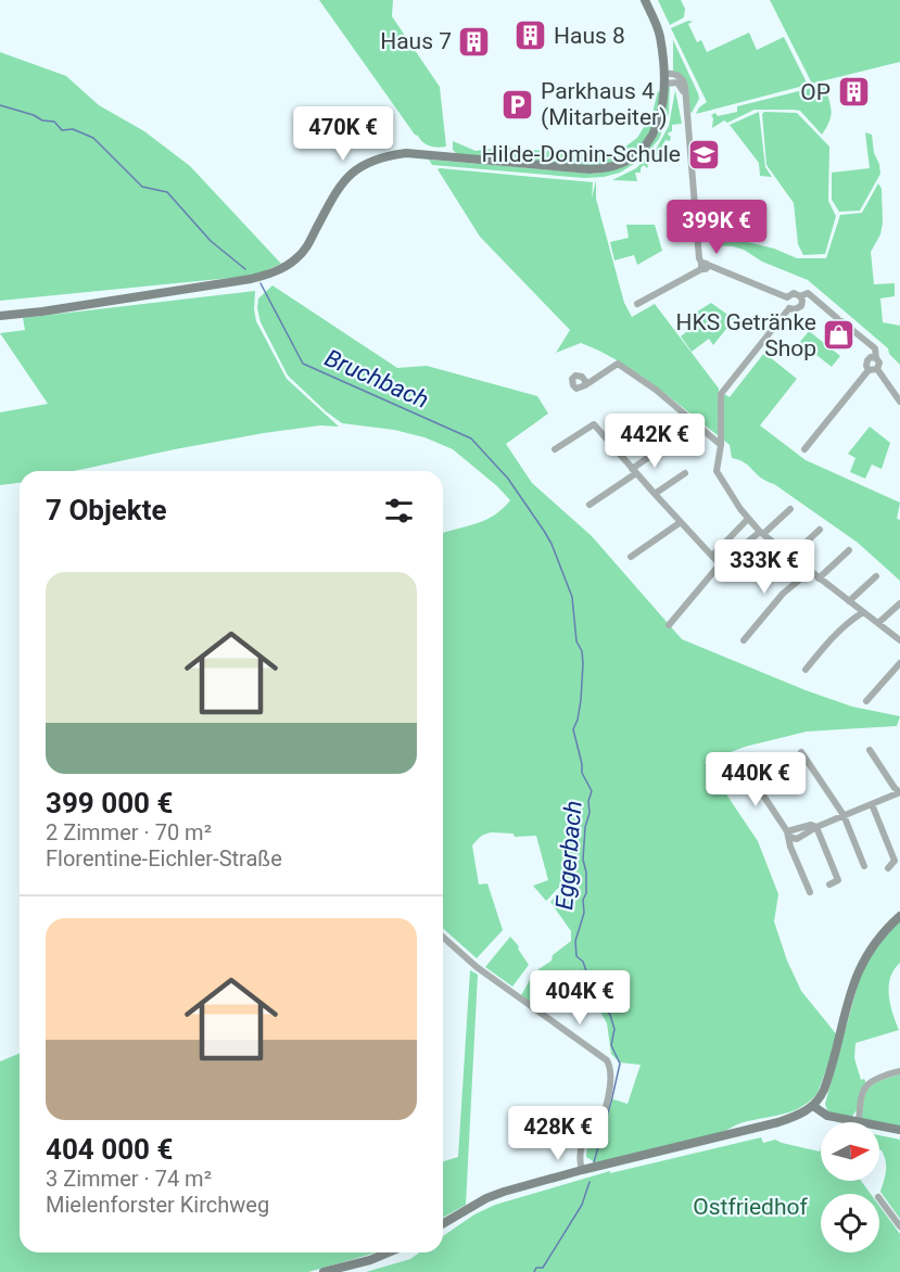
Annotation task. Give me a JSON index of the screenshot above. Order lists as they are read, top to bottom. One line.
{"water":["Bruchbach","Eggerbach"],"parks":["Ostfriedhof"],"places":{"building":["Haus 8","Haus 7","OP"],"parking":["Parkhaus 4 (Mitarbeiter)"],"school or university":["Hilde-Domin-Schule"],"shop":["HKS Getränke Shop"]},"north":"right","page":{"price":["470K €","399K €","442K €","333K €","440K €","404K €","428K €"],"heading":"7 Objekte","list":[{"name":"399 000 €","note":"2 Zimmer · 70 m² · Florentine-Eichler-Straße"},{"name":"404 000 €","note":"3 Zimmer · 74 m² · Mielenforster Kirchweg"}]}}
